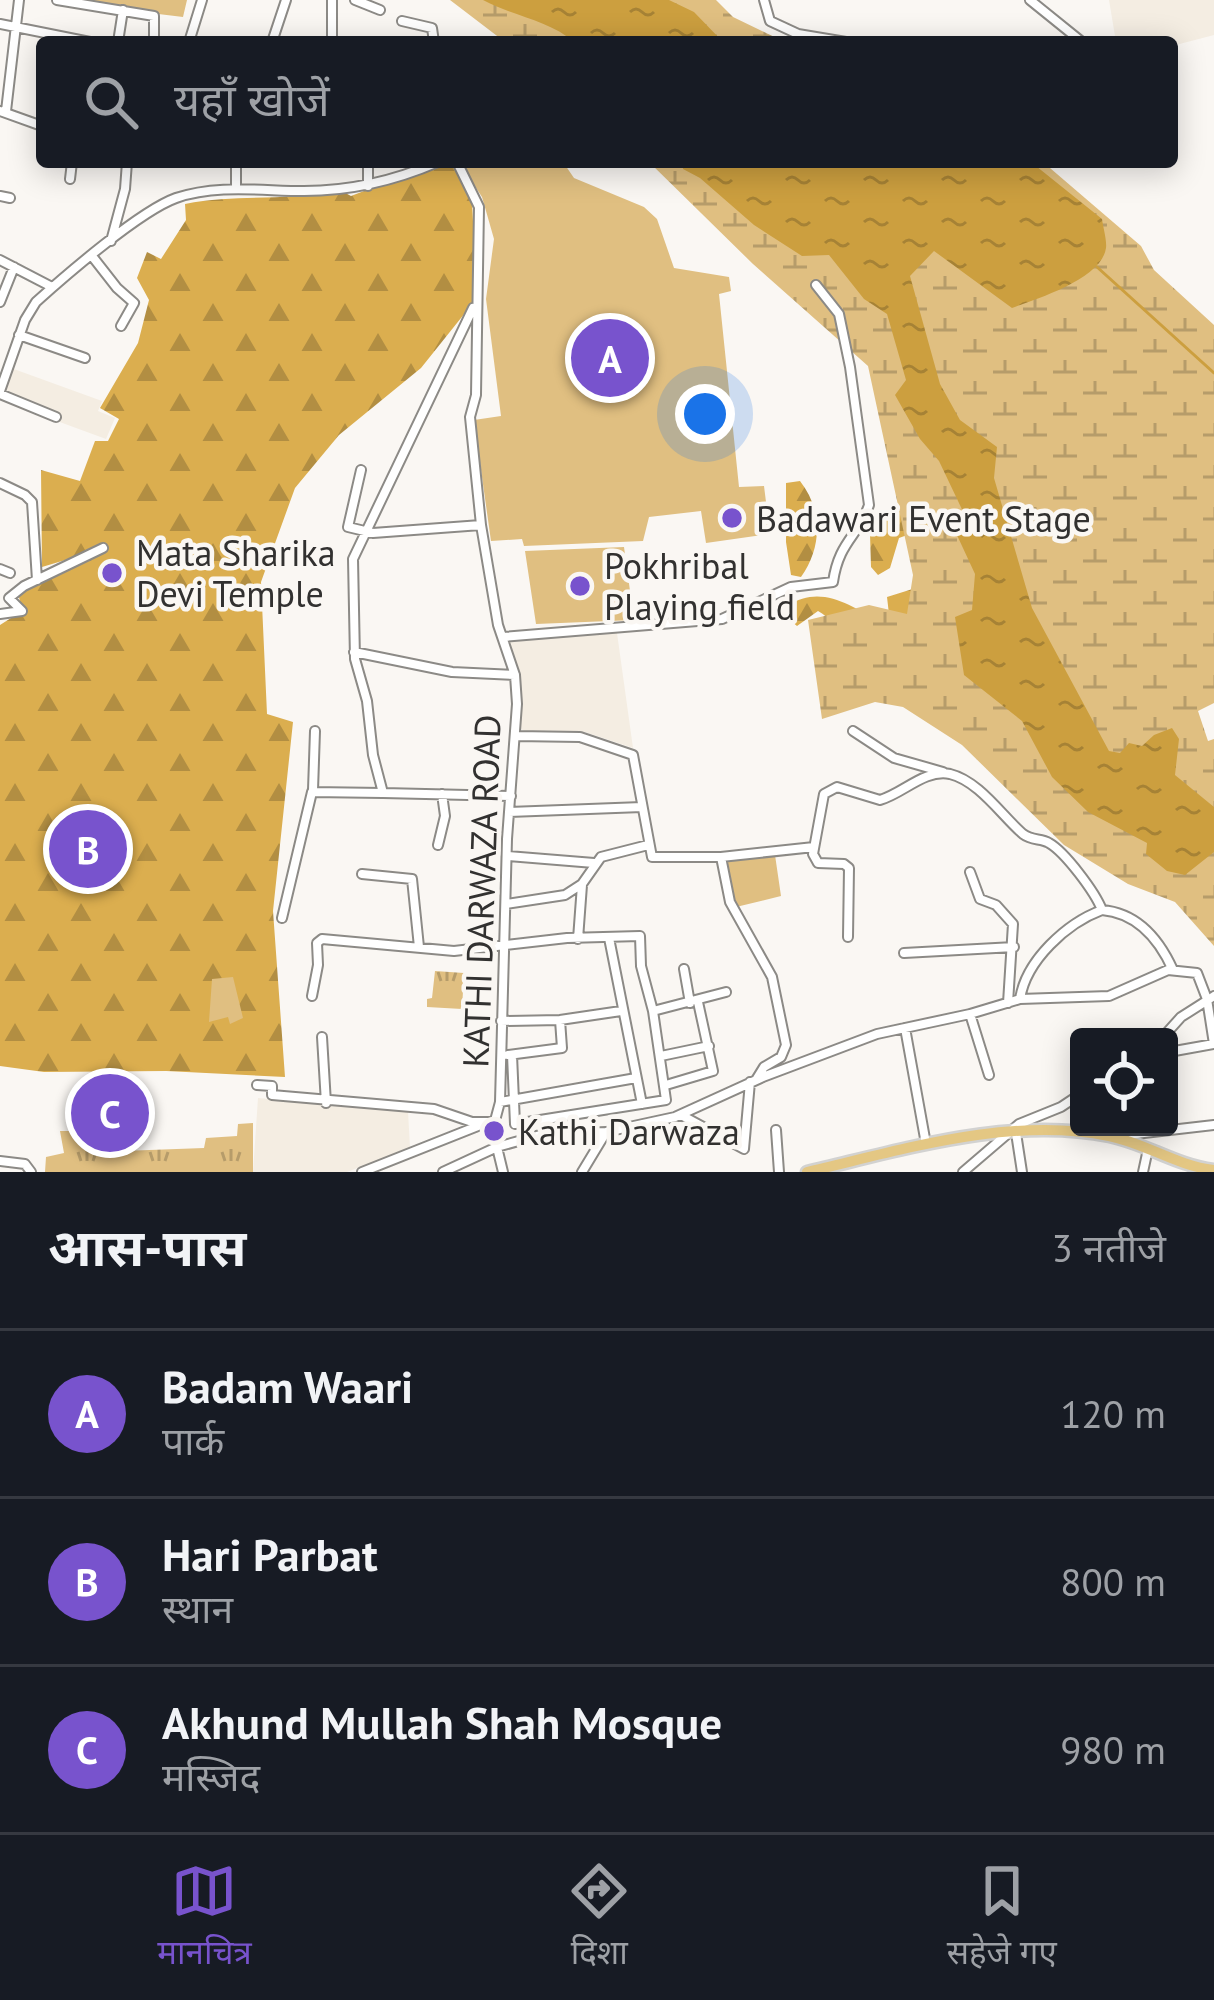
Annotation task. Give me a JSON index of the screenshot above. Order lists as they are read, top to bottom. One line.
{"streets":{"street":["KATHI DARWAZA ROAD"]},"places":["Badawari Event Stage","Mata Sharika Devi Temple","Pokhribal Playing field","Kathi Darwaza"],"page":{"search":"यहाँ खोजें","pins":["A","B","C"],"heading":["आस-पास","3 नतीजे"],"list":[{"mark":"A","name":"Badam Waari","note":"पार्क","value":"120 m"},{"mark":"B","name":"Hari Parbat","note":"स्थान","value":"800 m"},{"mark":"C","name":"Akhund Mullah Shah Mosque","note":"मस्जिद","value":"980 m"}],"nav":["मानचित्र","दिशा","सहेजे गए"]}}
